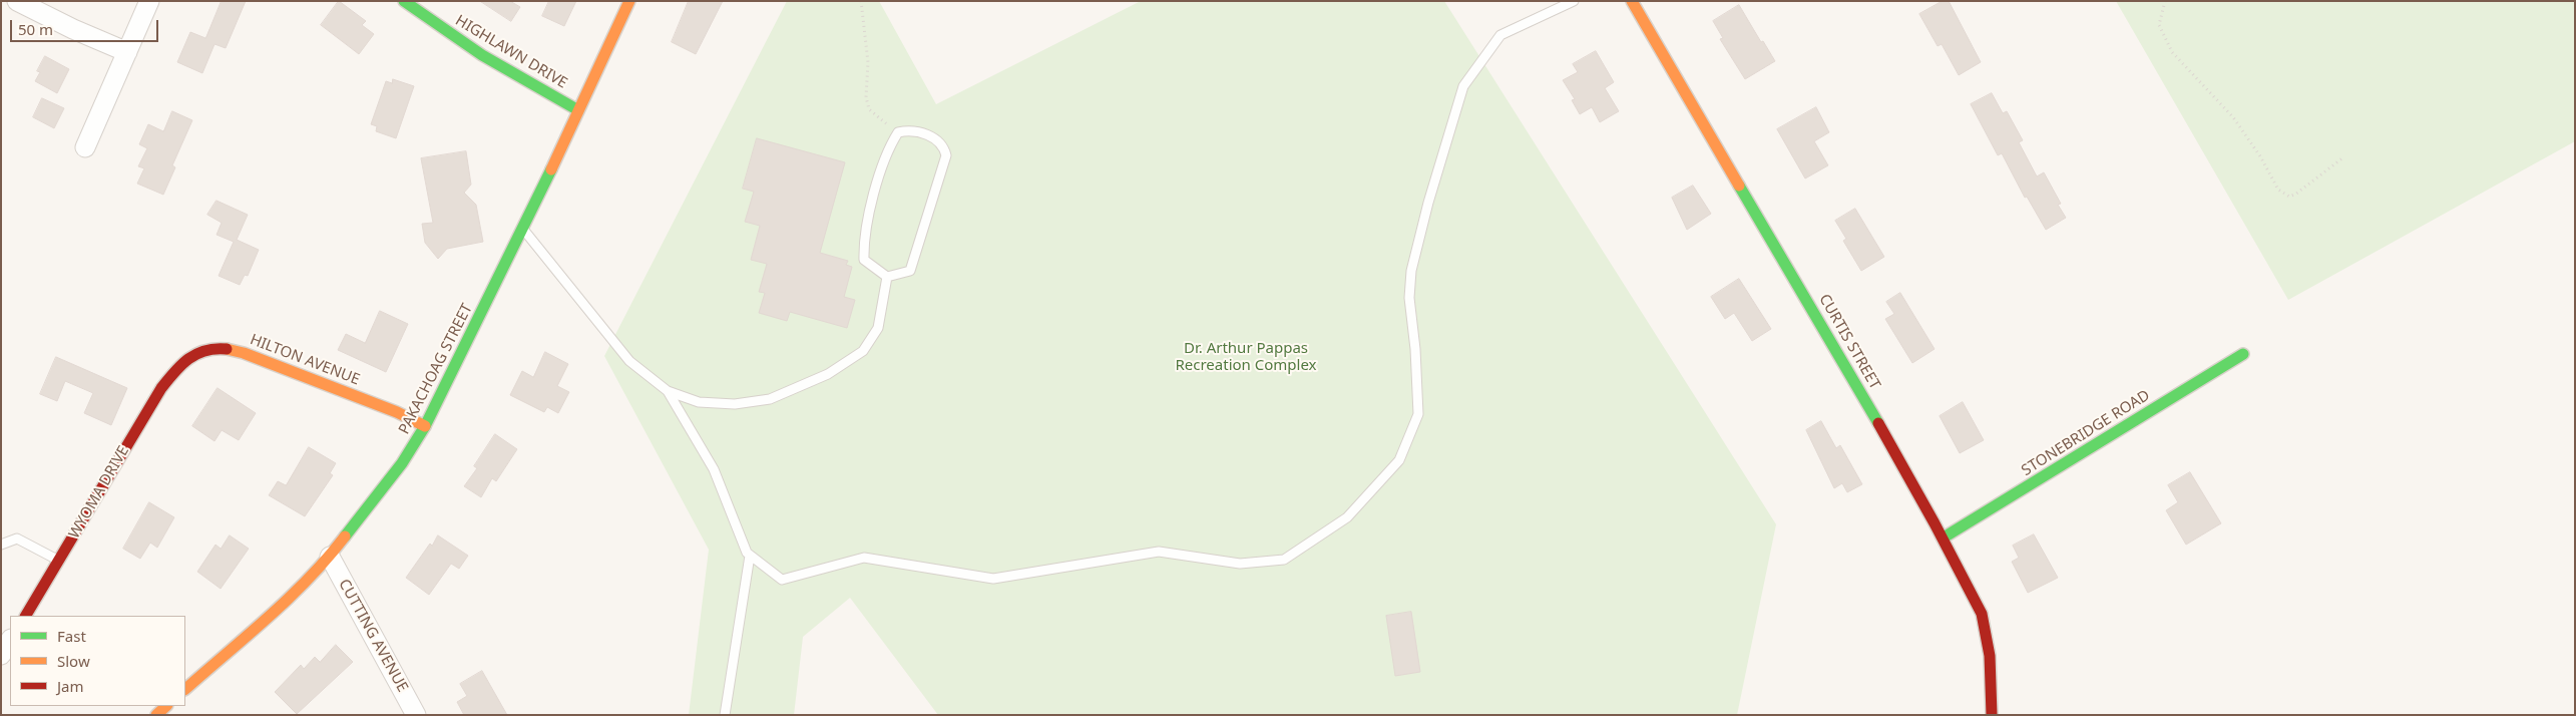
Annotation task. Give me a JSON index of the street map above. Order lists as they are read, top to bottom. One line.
{"streets":{"street":["HIGHLAWN DRIVE","CURTIS STREET","HILTON AVENUE","PAKACHOAG STREET","STONEBRIDGE ROAD","WYOMA DRIVE","CUTTING AVENUE"]},"crossings":[["HIGHLAWN DRIVE","PAKACHOAG STREET"],["CURTIS STREET","STONEBRIDGE ROAD"],["HILTON AVENUE","PAKACHOAG STREET"],["HILTON AVENUE","WYOMA DRIVE"],["PAKACHOAG STREET","CUTTING AVENUE"]],"parks":["Dr. Arthur Pappas Recreation Complex"],"legend":["Fast","Slow","Jam"],"scale_bar":"50 m"}
